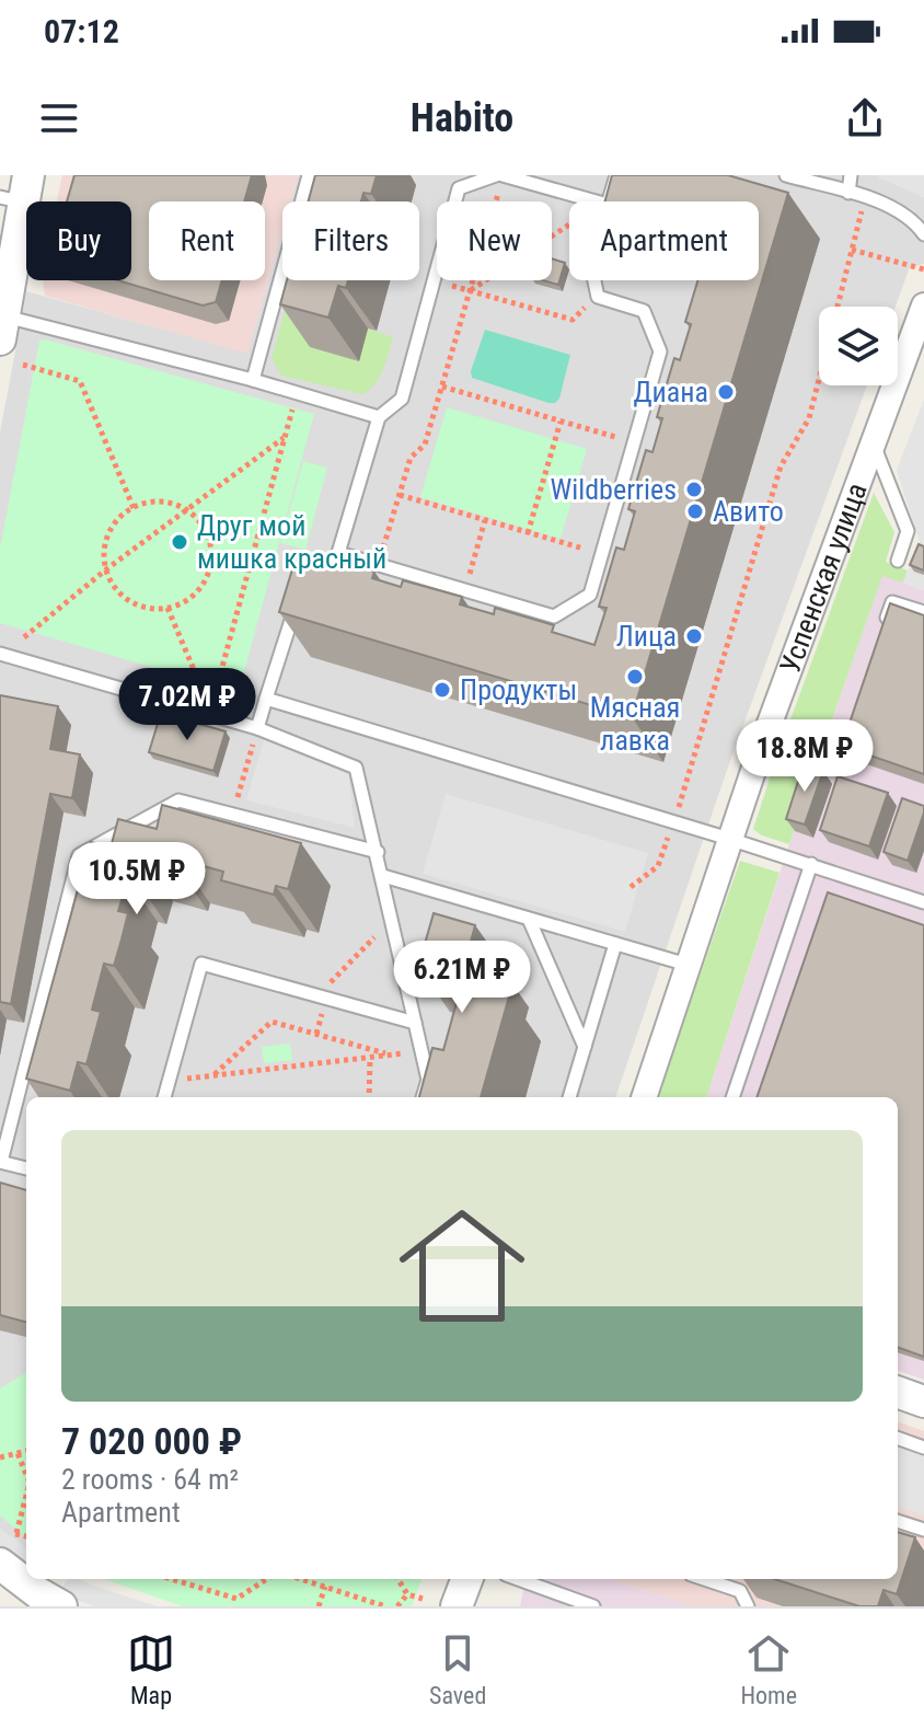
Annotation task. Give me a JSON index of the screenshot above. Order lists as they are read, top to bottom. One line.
{"streets":{"street":["Успенская улица"]},"places":["Диана","Wildberries","Авито","Друг мой мишка красный","Лица","Мясная лавка","Продукты"],"page":{"status":"07:12","header":"Habito","chip":["Buy","Rent","Filters","New","Apartment"],"price":["7.02M ₽","18.8M ₽","10.5M ₽","6.21M ₽"],"list":[{"name":"7 020 000 ₽","note":"2 rooms · 64 m² · Apartment"}],"tabs":["Map","Saved","Home"]}}
